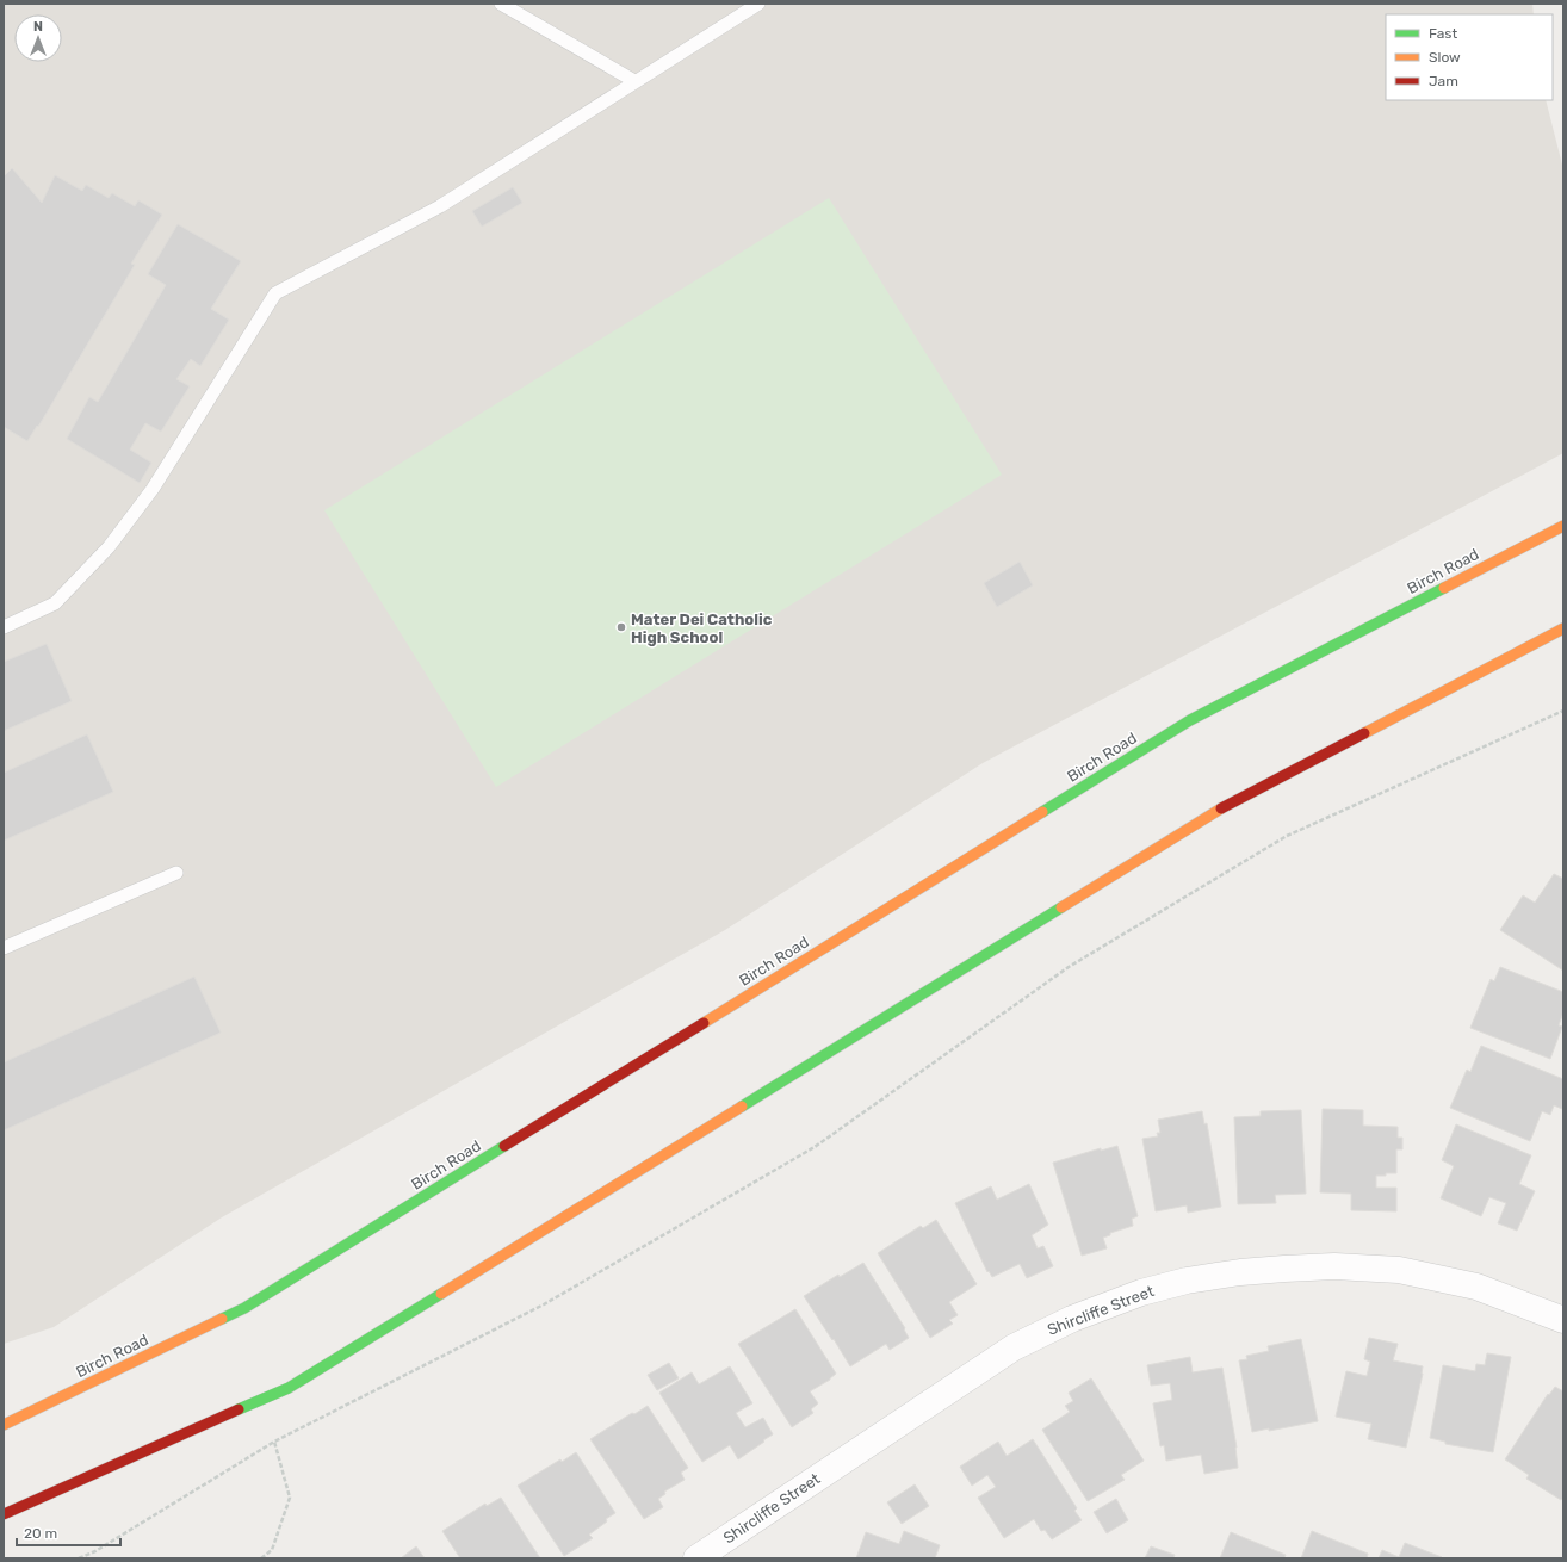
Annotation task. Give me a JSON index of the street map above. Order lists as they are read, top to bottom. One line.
{"streets":{"main road":["Birch Road"],"street":["Shircliffe Street"]},"places":["Mater Dei Catholic High School"],"legend":["Fast","Slow","Jam"],"scale_bar":"20 m","north":"top"}
